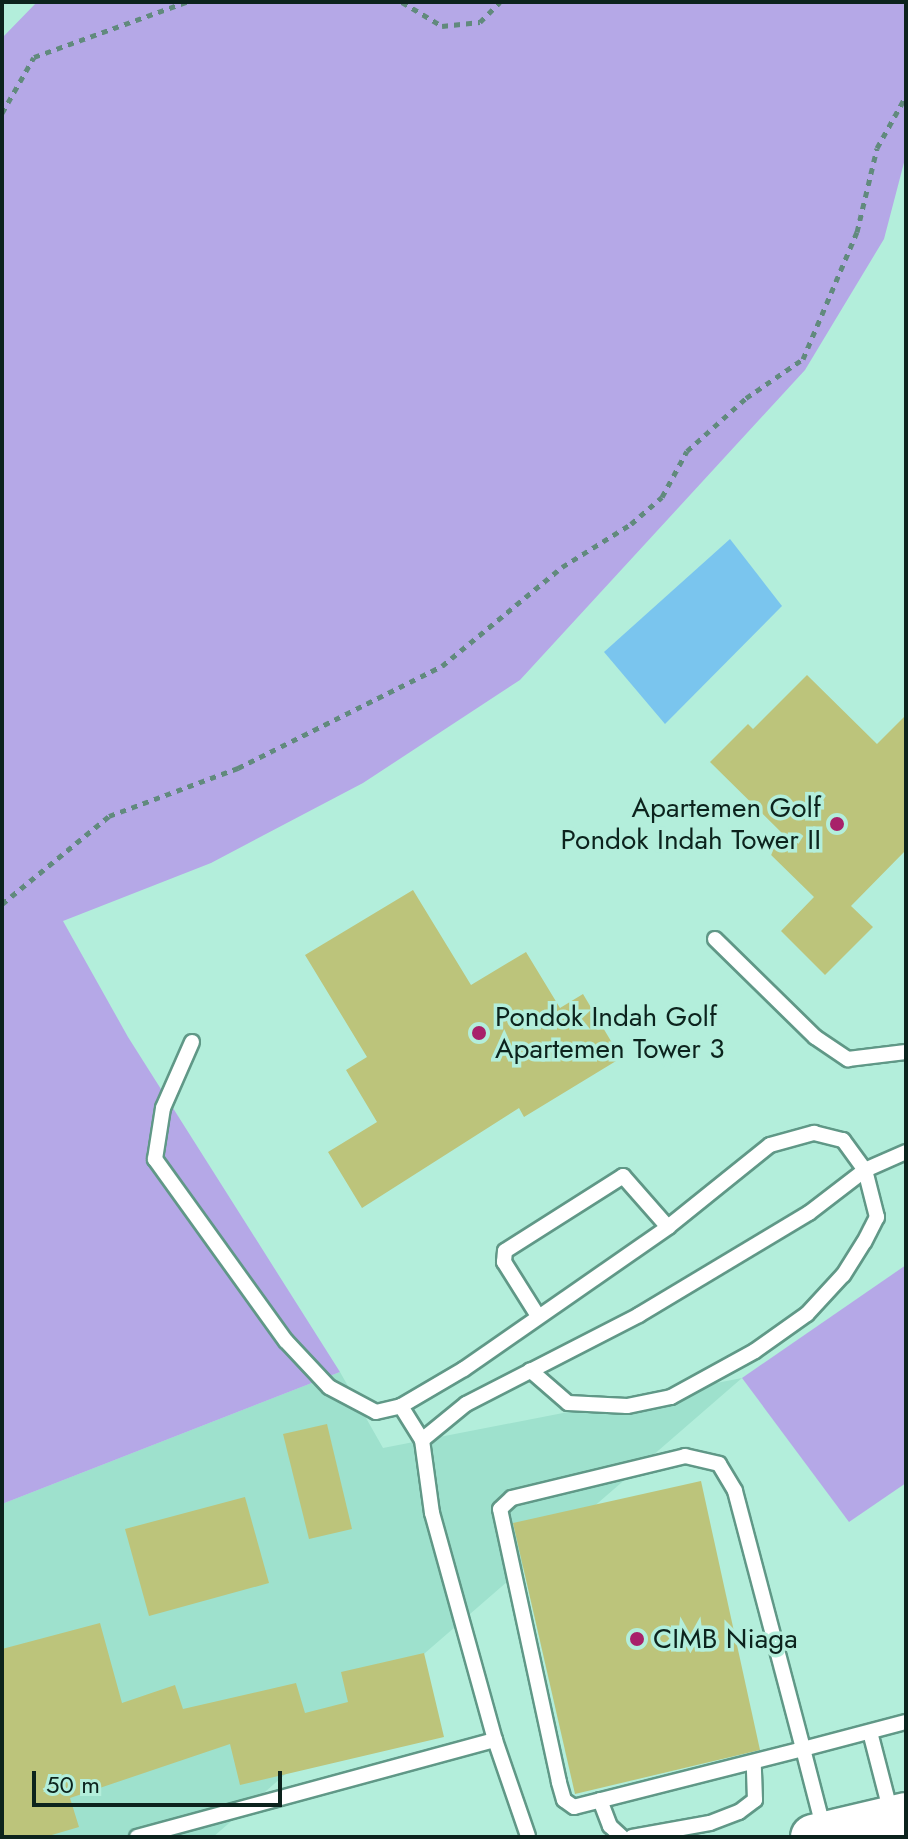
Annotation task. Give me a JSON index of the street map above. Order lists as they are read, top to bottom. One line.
{"places":["Apartemen Golf Pondok Indah Tower II","Pondok Indah Golf Apartemen Tower 3","CIMB Niaga"],"scale_bar":"50 m"}
